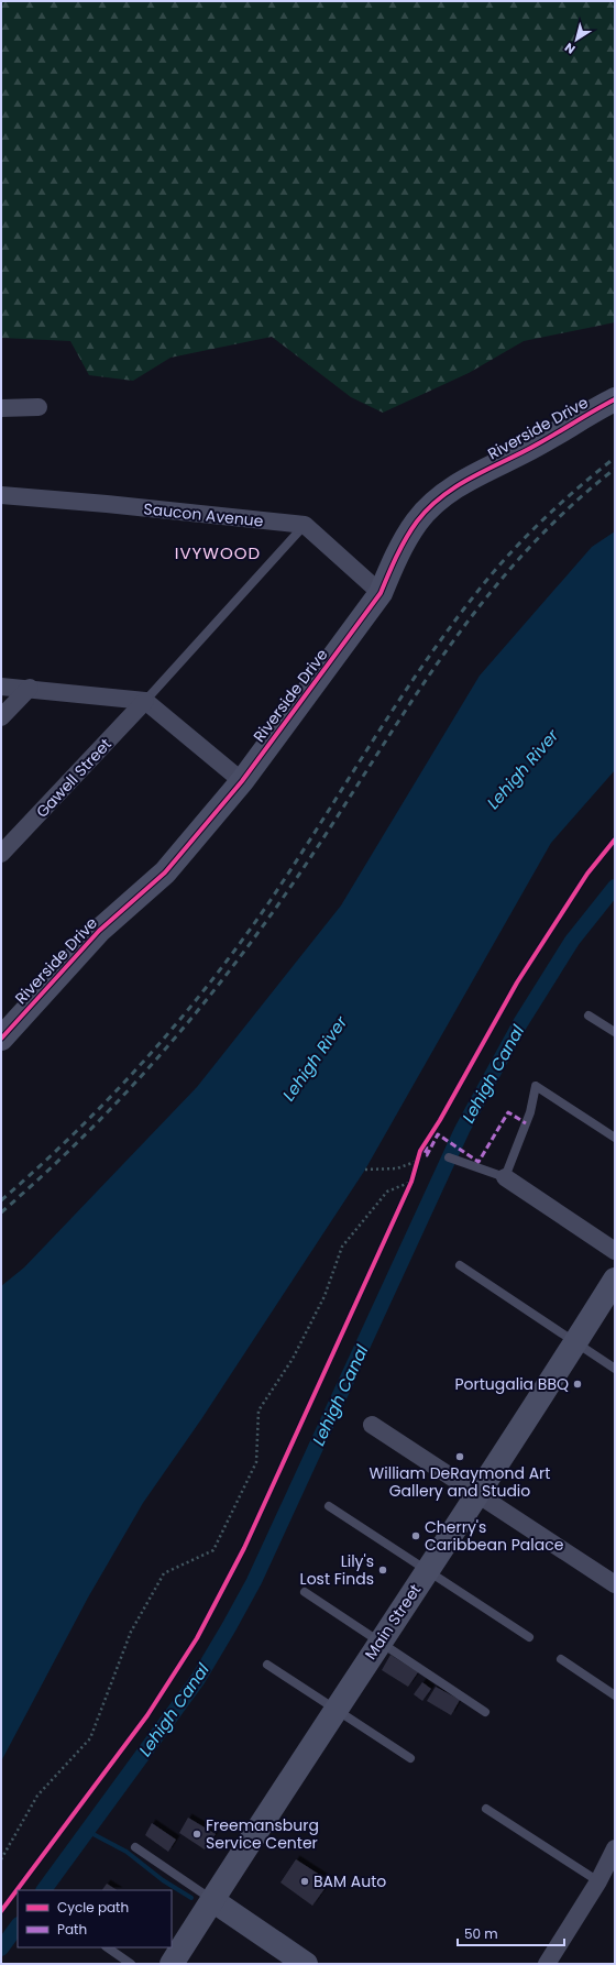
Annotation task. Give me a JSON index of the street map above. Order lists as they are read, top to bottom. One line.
{"streets":{"street":["Riverside Drive","Saucon Avenue","Gawell Street","Main Street"]},"districts":["IVYWOOD"],"water":["Lehigh River","Lehigh Canal"],"places":["Portugalia BBQ","William DeRaymond Art Gallery and Studio","Cherry's Caribbean Palace","Lily's Lost Finds","Freemansburg Service Center","BAM Auto"],"legend":["Cycle path","Path"],"scale_bar":"50 m","north":"bottom left"}
